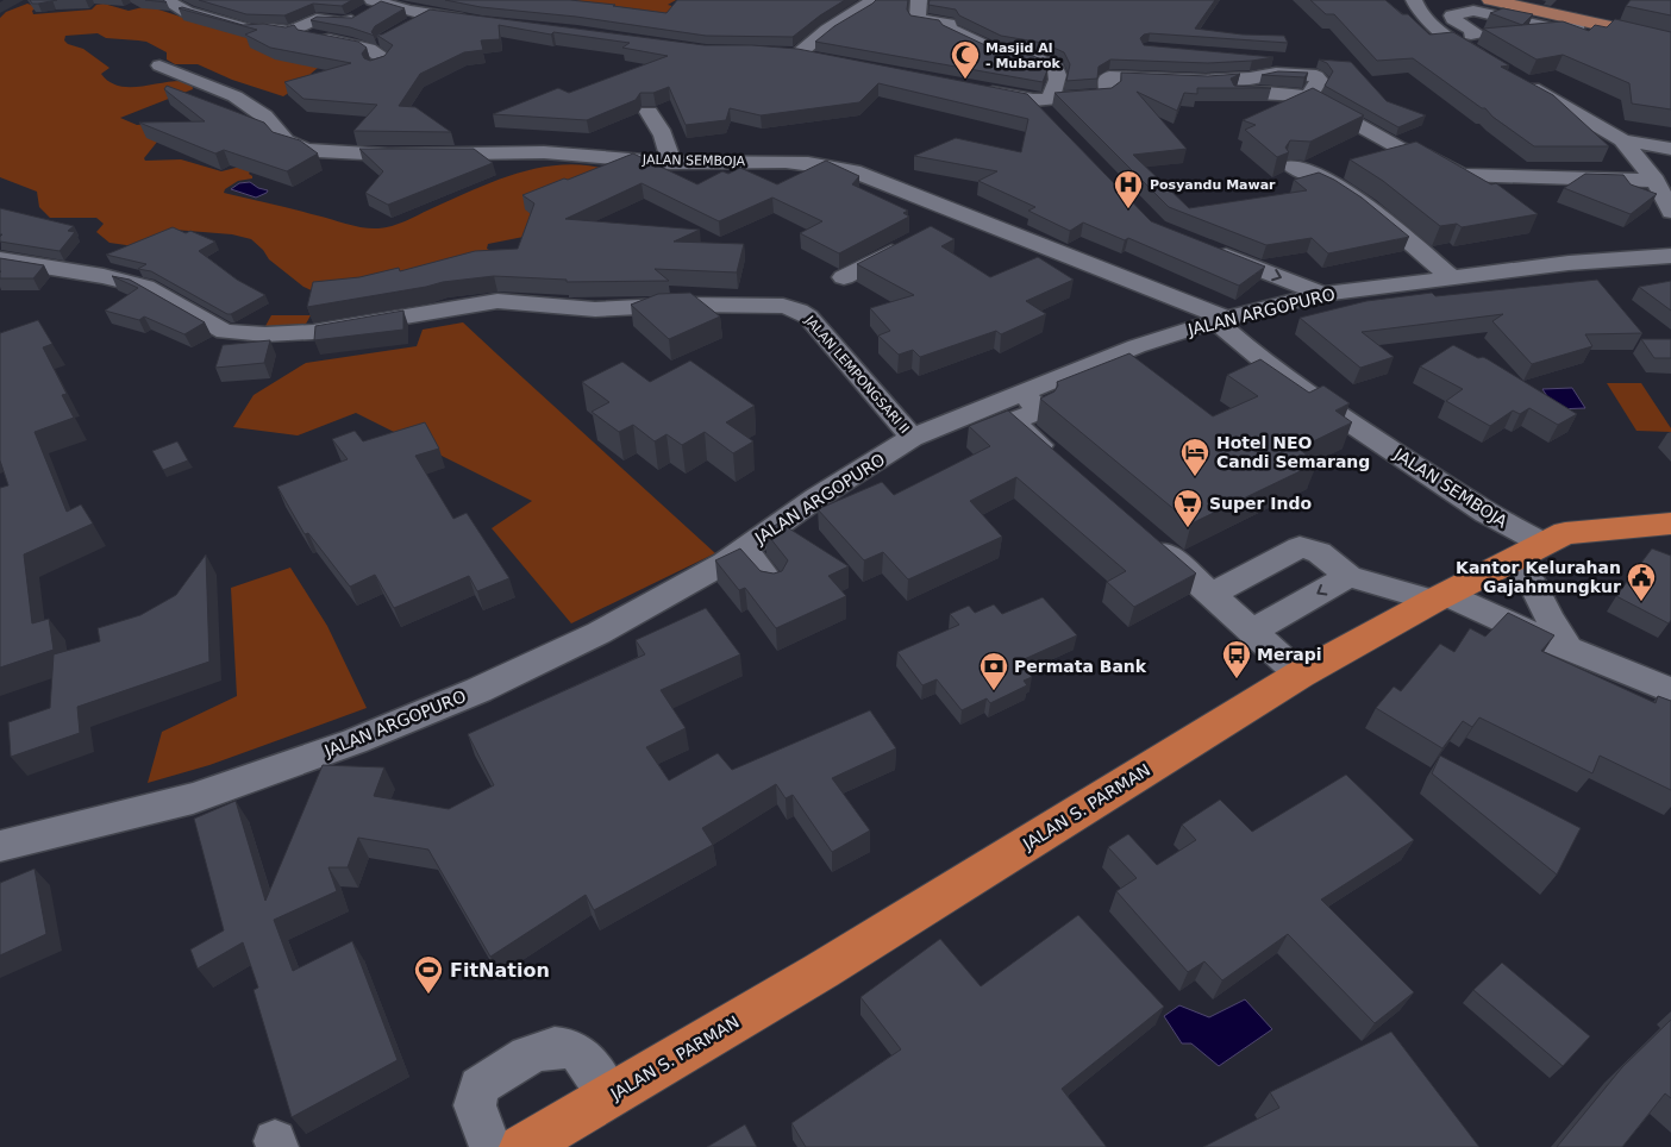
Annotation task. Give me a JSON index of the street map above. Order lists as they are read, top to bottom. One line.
{"streets":{"highway":["JALAN S. PARMAN"],"street":["JALAN SEMBOJA","JALAN ARGOPURO","JALAN LEMPONGSARI II"]},"crossings":[["JALAN SEMBOJA","JALAN ARGOPURO"],["JALAN SEMBOJA","JALAN S. PARMAN"],["JALAN ARGOPURO","JALAN LEMPONGSARI II"]],"places":{"mosque":["Masjid Al - Mubarok"],"hospital":["Posyandu Mawar"],"hotel":["Hotel NEO Candi Semarang"],"supermarket":["Super Indo"],"public building":["Kantor Kelurahan Gajahmungkur"],"bus stop":["Merapi"],"bank":["Permata Bank"],"sports":["FitNation"]}}
